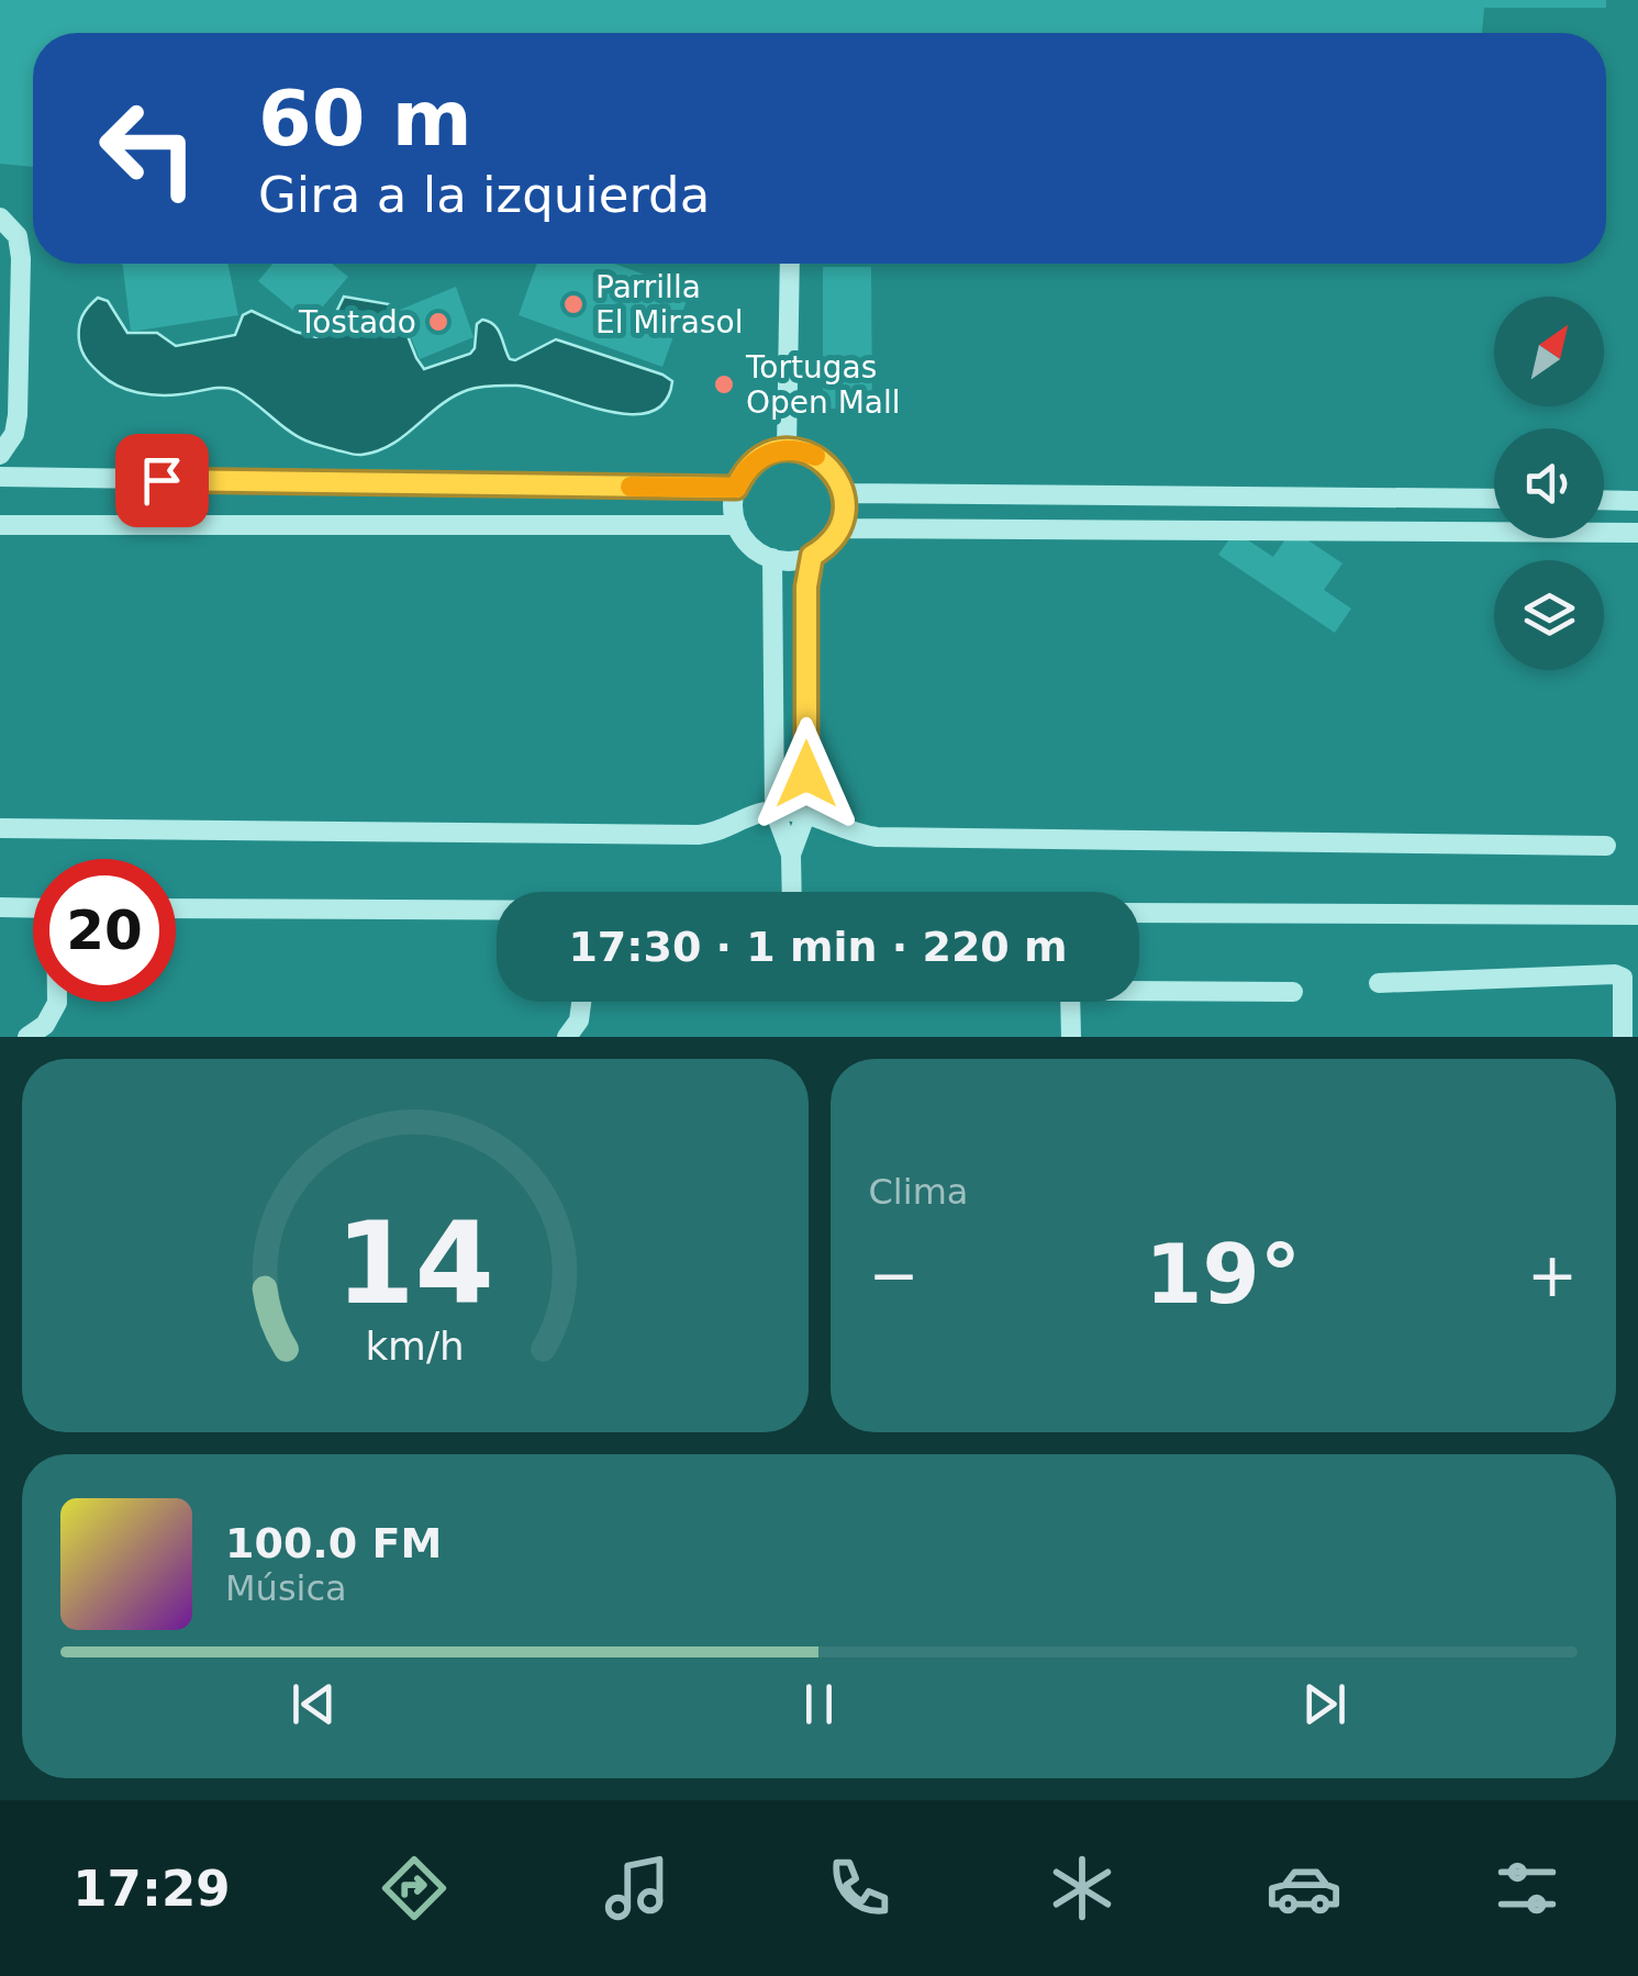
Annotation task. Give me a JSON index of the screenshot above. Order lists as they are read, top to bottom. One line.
{"places":["Parrilla El Mirasol","Tostado","Tortugas Open Mall"],"north":"top right","page":{"turn":["60 m","Gira a la izquierda"],"limit":"20","trip":"17:30 · 1 min · 220 m","tile":"Clima","heat":["−","19°","+"],"song":["100.0 FM","Música"],"tabs":"17:29","gauge":["14","km/h"]}}
